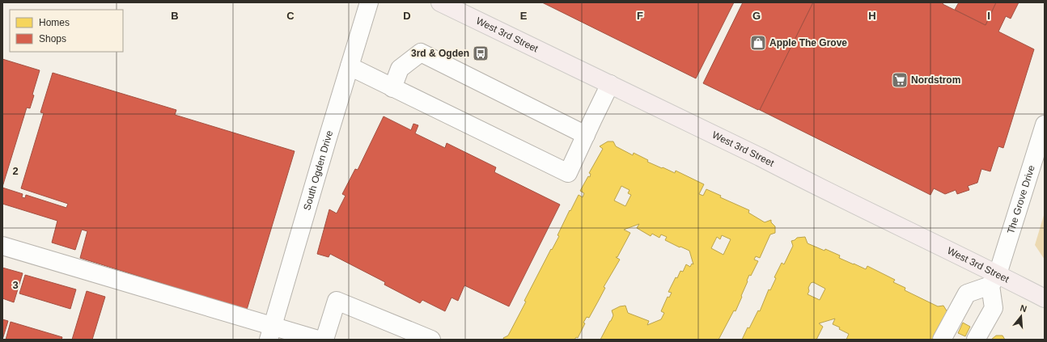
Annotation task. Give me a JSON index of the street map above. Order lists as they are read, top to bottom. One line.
{"streets":{"main road":["West 3rd Street"],"street":["South Ogden Drive","The Grove Drive"]},"crossings":[["West 3rd Street","The Grove Drive"]],"places":{"shop":["Apple The Grove"],"bus stop":["3rd & Ogden"],"supermarket":["Nordstrom"]},"legend":["Homes","Shops"],"north":"top","grid":{"columns":["B","C","D","E","F","G","H","I"],"rows":["2","3"]}}
